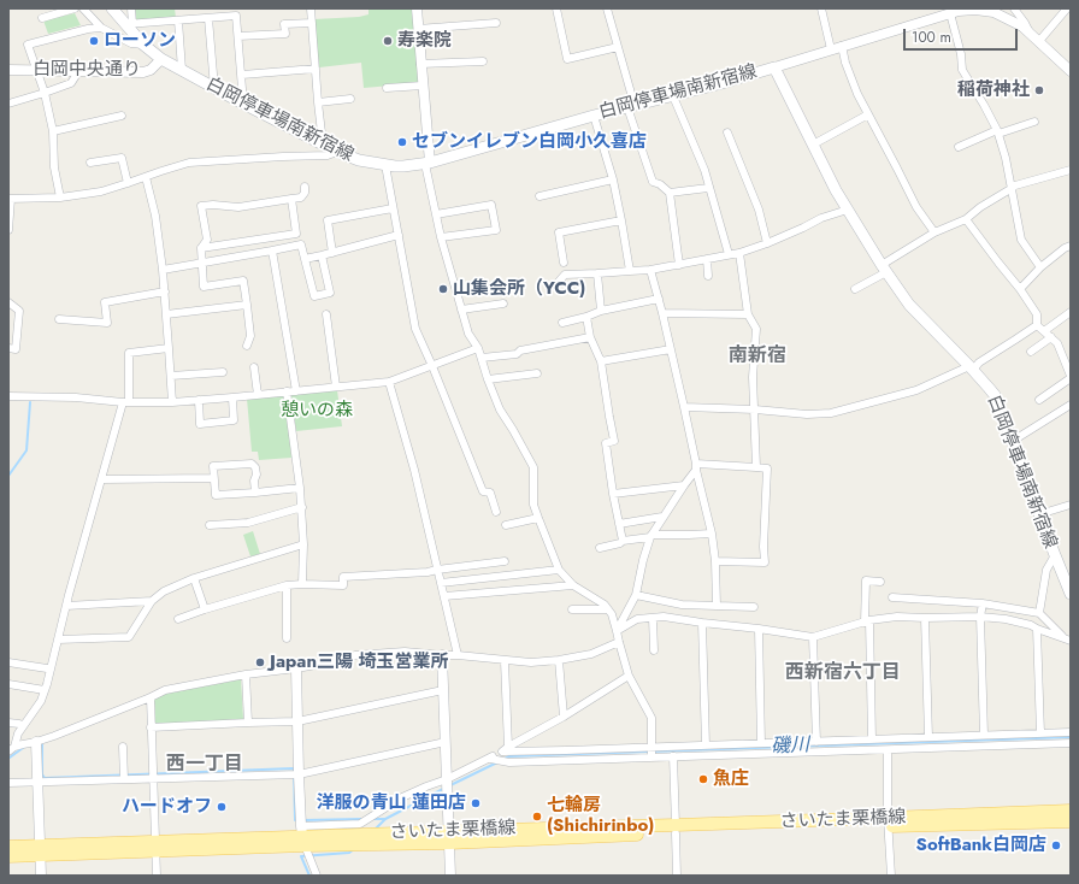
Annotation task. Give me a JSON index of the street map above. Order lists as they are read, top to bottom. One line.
{"streets":{"main road":["白岡停車場南新宿線","さいたま栗橋線"],"street":["白岡中央通り"]},"crossings":[["白岡中央通り","白岡停車場南新宿線"]],"districts":["南新宿","西新宿六丁目","西一丁目"],"water":["磯川"],"parks":["憩いの森"],"places":["ローソン","寿楽院","稲荷神社","セブンイレブン白岡小久喜店","山集会所（YCC)","Japan三陽 埼玉営業所","魚庄","洋服の青山 蓮田店","ハードオフ","七輪房 (Shichirinbo)","SoftBank白岡店"],"scale_bar":"100 m"}
